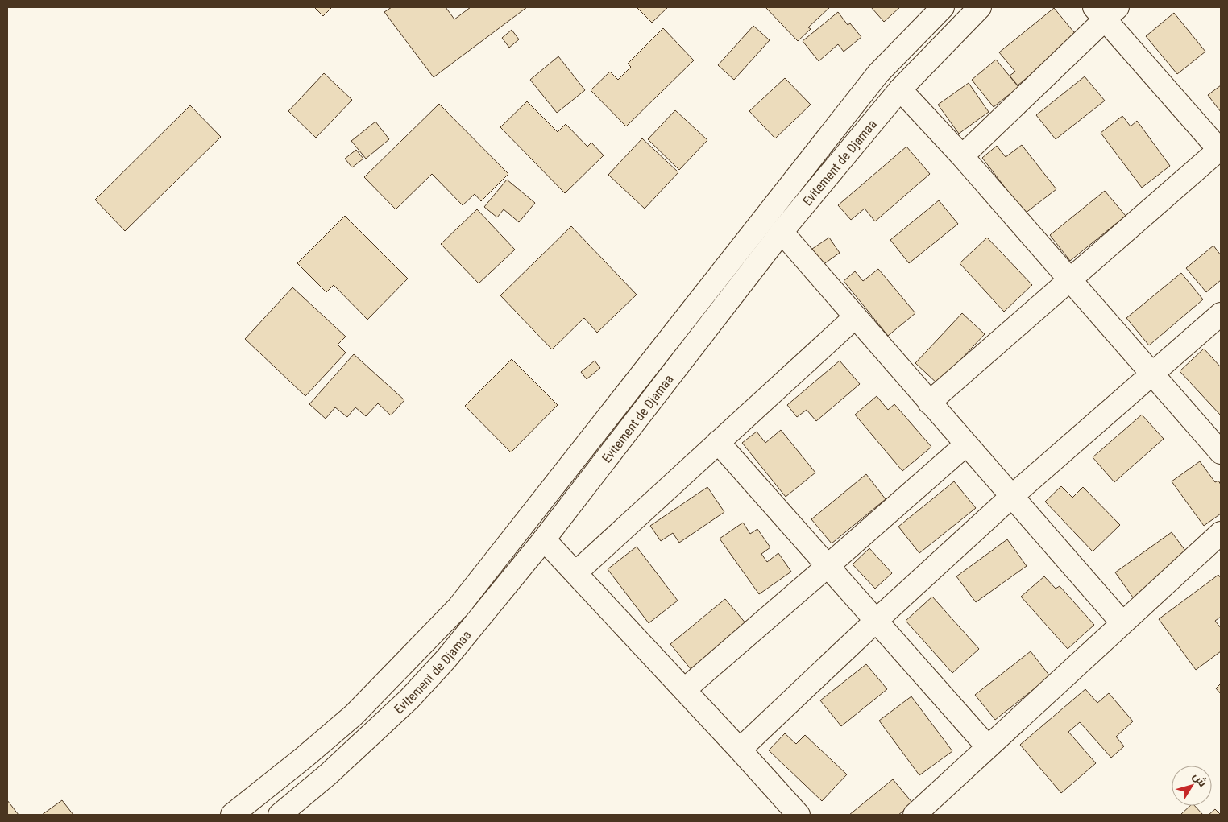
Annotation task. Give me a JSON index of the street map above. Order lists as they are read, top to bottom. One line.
{"streets":{"street":["Evitement de Djamaa"]},"north":"top right"}
